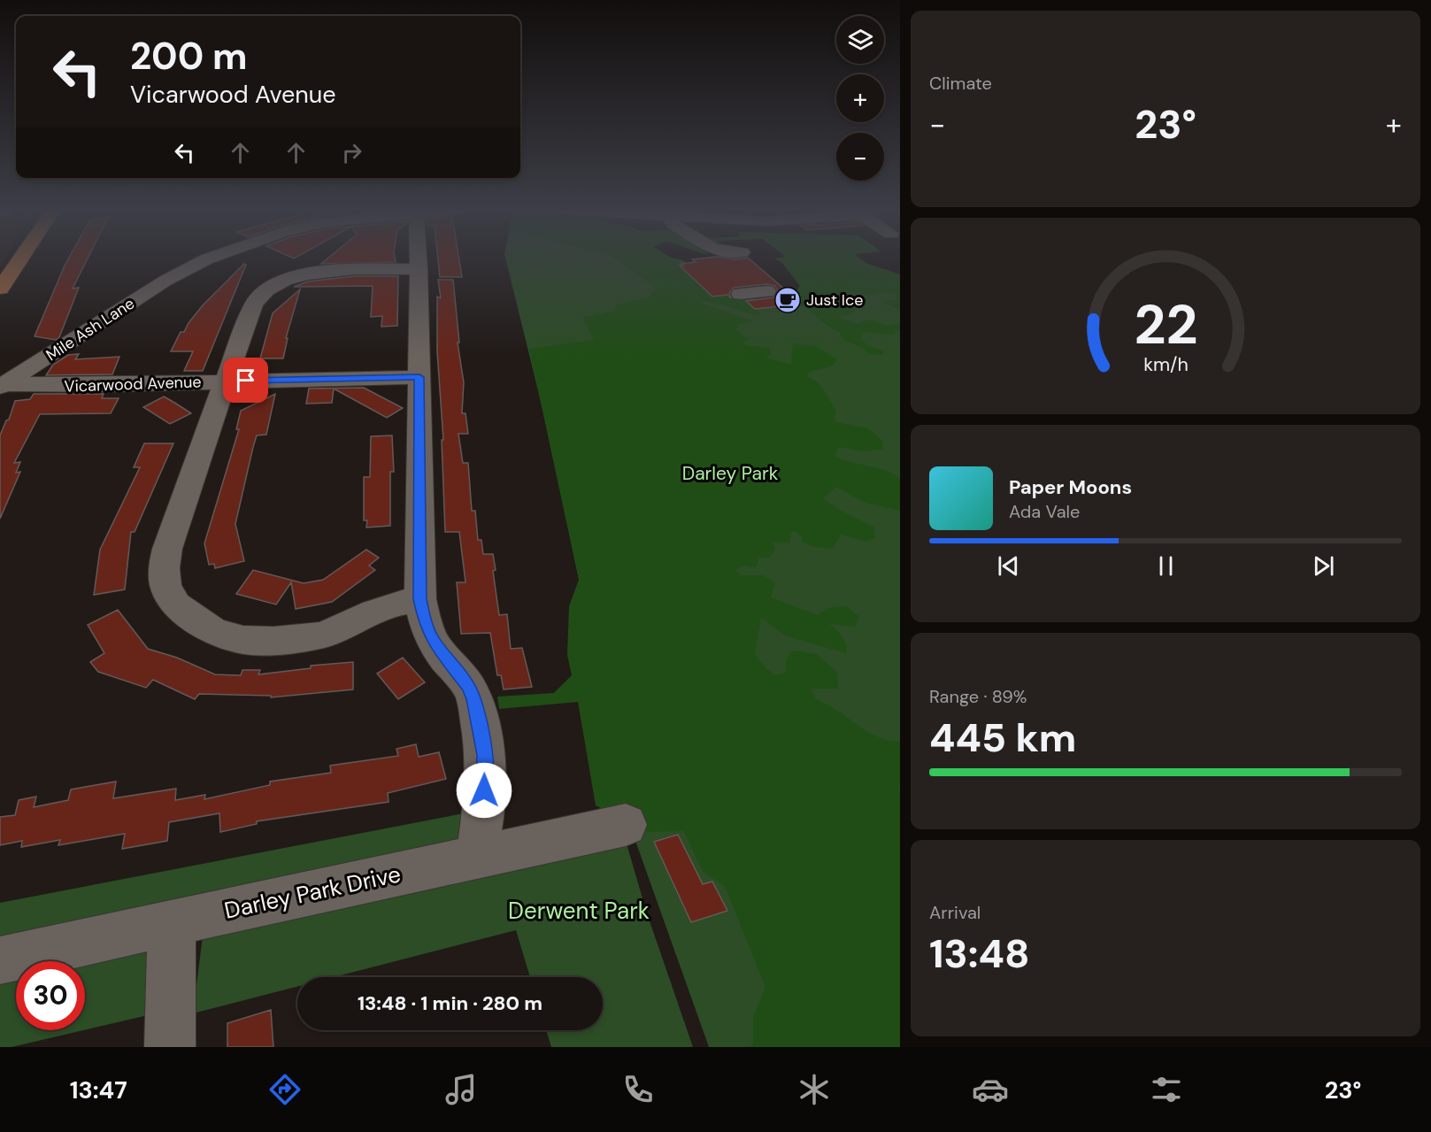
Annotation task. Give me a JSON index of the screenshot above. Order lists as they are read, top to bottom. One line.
{"streets":{"street":["Mile Ash Lane","Vicarwood Avenue","Darley Park Drive"]},"crossings":[["Mile Ash Lane","Vicarwood Avenue"]],"parks":["Darley Park","Derwent Park"],"places":{"cafe":["Just Ice"]},"page":{"tile":["Climate",["Range · 89%","445 km"],["Arrival","13:48"]],"map_buttons":["+","−"],"turn":["200 m","Vicarwood Avenue"],"heat":["−","23°","+"],"song":["Paper Moons","Ada Vale"],"limit":"30","trip":"13:48 · 1 min · 280 m","tabs":["13:47","23°"],"gauge":["22","km/h"]}}
